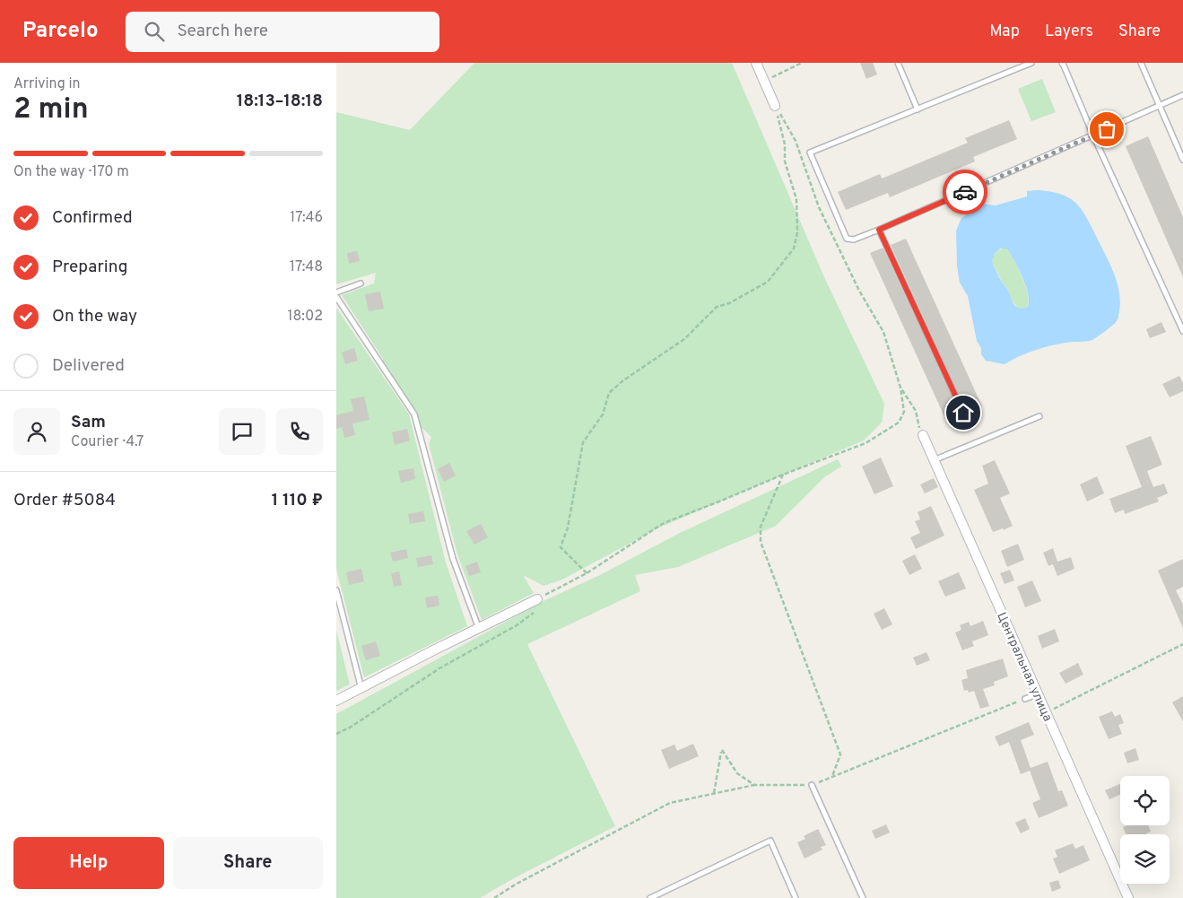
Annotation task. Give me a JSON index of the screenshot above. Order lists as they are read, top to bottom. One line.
{"streets":{"street":["Центральная улица"]},"page":{"header":"Parcelo","search":"Search here","nav":["Map","Layers","Share"],"heading":["2 min","Arriving in","18:13–18:18"],"panel":["Sam","Courier · 4.7","Order #5084","1 110 ₽"],"bar":"On the way · 170 m","list":[["Confirmed","17:46"],["Preparing","17:48"],["On the way","18:02"],"Delivered"],"buttons":["Help","Share"]}}
